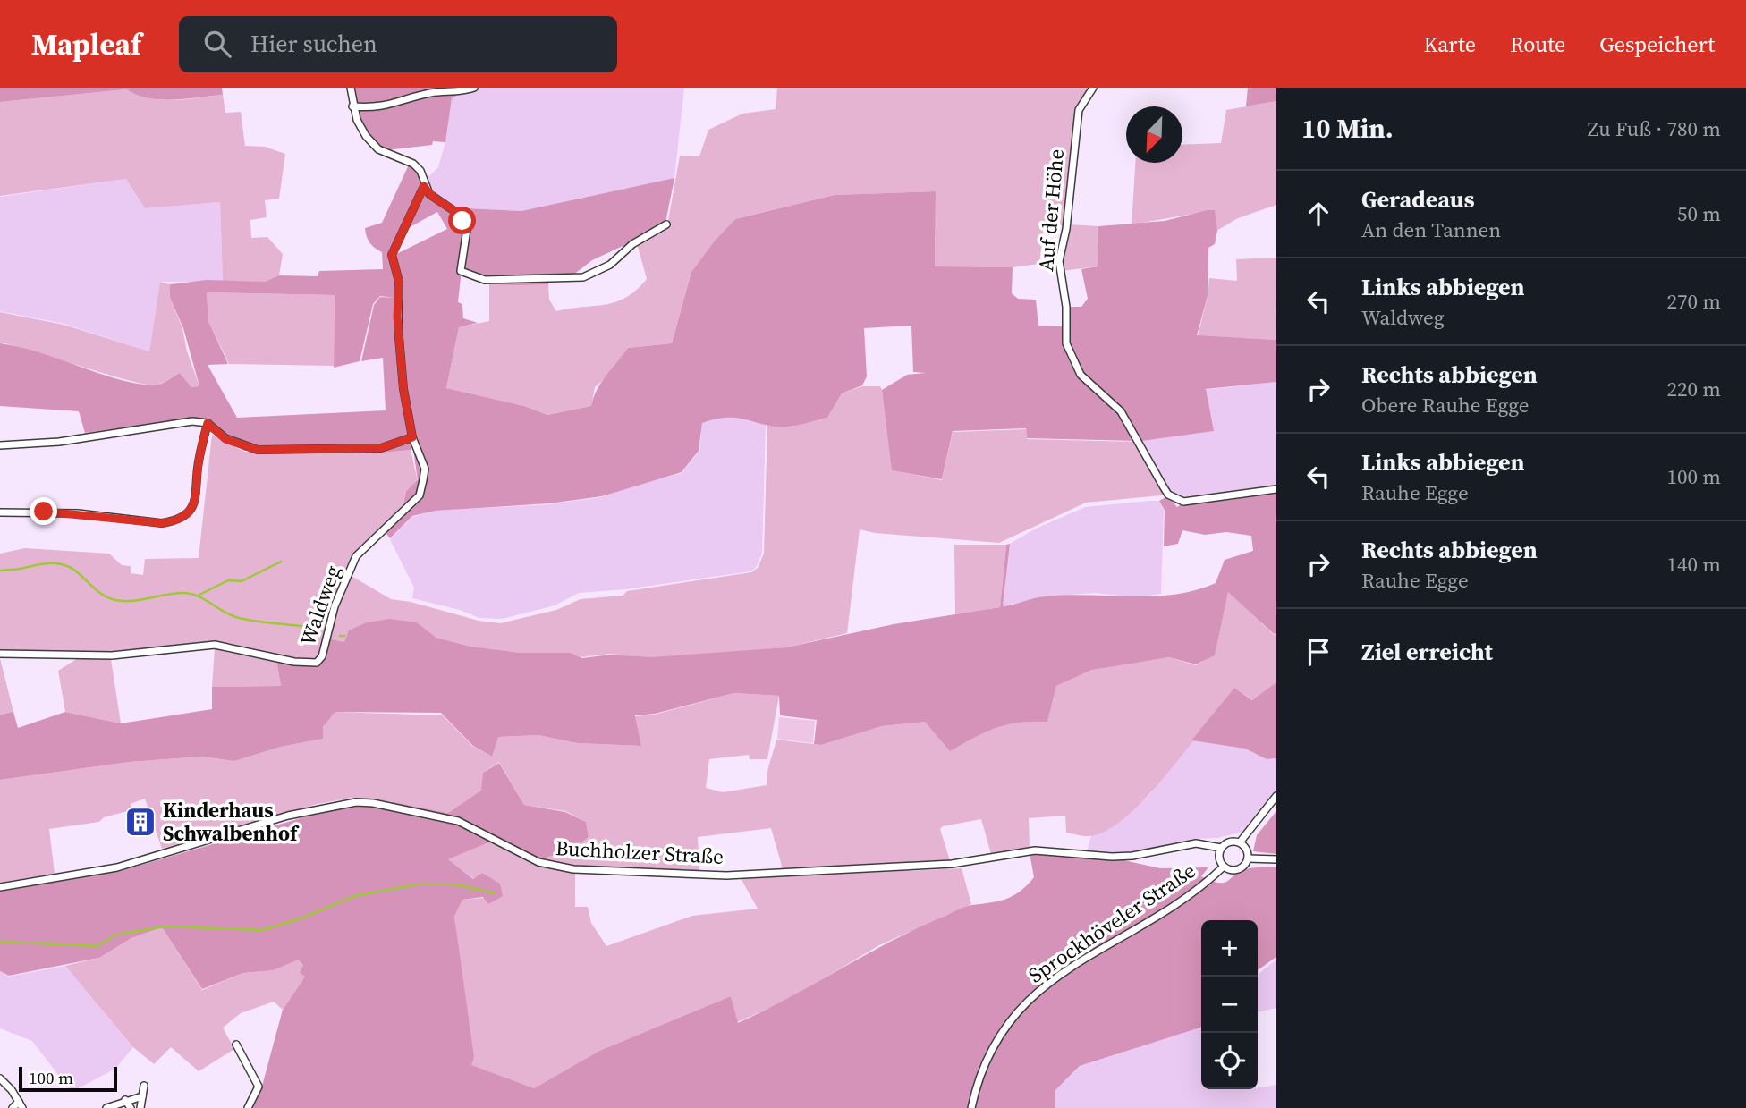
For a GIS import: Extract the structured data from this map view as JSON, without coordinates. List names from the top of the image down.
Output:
{
  "streets": {
    "street": [
      "Auf der Höhe",
      "Waldweg",
      "Buchholzer Straße",
      "Sprockhöveler Straße"
    ]
  },
  "crossings": [
    ["Buchholzer Straße", "Sprockhöveler Straße"]
  ],
  "places": {
    "building": ["Kinderhaus Schwalbenhof"]
  },
  "scale_bar": "100 m",
  "north": "bottom left",
  "page": {
    "header": "Mapleaf",
    "search": "Hier suchen",
    "nav": ["Karte", "Route", "Gespeichert"],
    "heading": ["10 Min.", "Zu Fuß · 780 m"],
    "list": [
      ["Geradeaus", "An den Tannen", "50 m"],
      ["Links abbiegen", "Waldweg", "270 m"],
      ["Rechts abbiegen", "Obere Rauhe Egge", "220 m"],
      ["Links abbiegen", "Rauhe Egge", "100 m"],
      ["Rechts abbiegen", "Rauhe Egge", "140 m"],
      "Ziel erreicht"
    ],
    "map_buttons": ["+", "−"],
    "scale": "100 m"
  }
}
